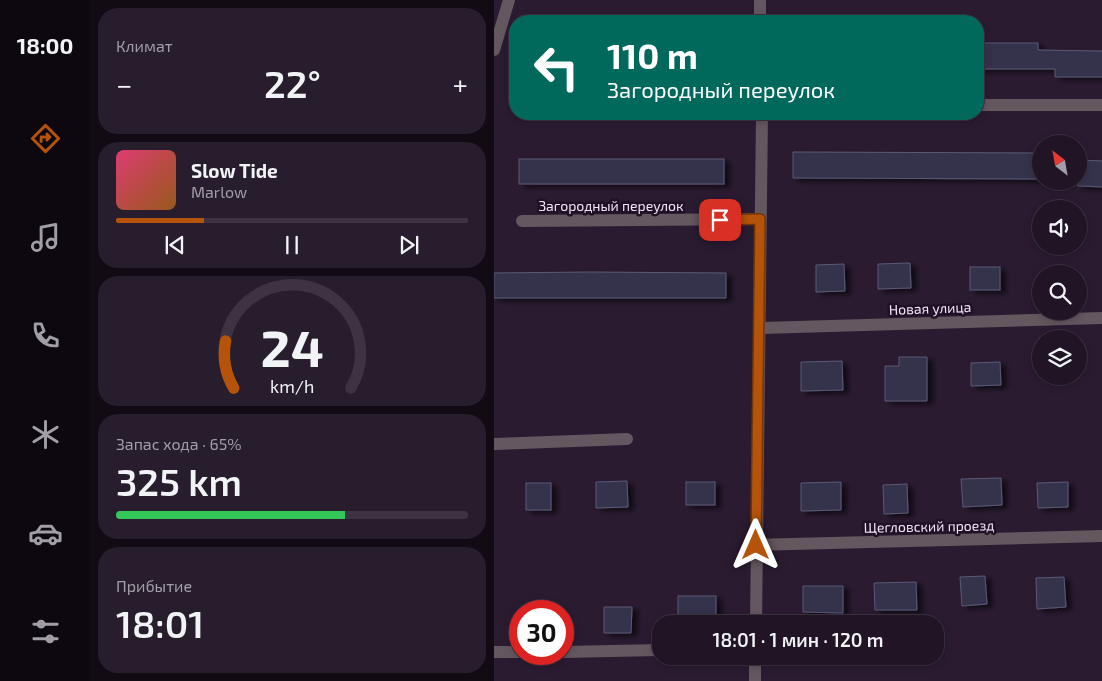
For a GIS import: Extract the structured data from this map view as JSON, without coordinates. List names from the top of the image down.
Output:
{
  "streets": {
    "street": ["Загородный переулок", "Новая улица", "Щегловский проезд"]
  },
  "north": "top left",
  "page": {
    "tabs": "18:00",
    "tile": [
      "Климат",
      ["Запас хода · 65%", "325 km"],
      ["Прибытие", "18:01"]
    ],
    "turn": ["110 m", "Загородный переулок"],
    "heat": ["−", "22°", "+"],
    "song": ["Slow Tide", "Marlow"],
    "limit": "30",
    "trip": "18:01 · 1 мин · 120 m",
    "gauge": ["24", "km/h"]
  }
}
